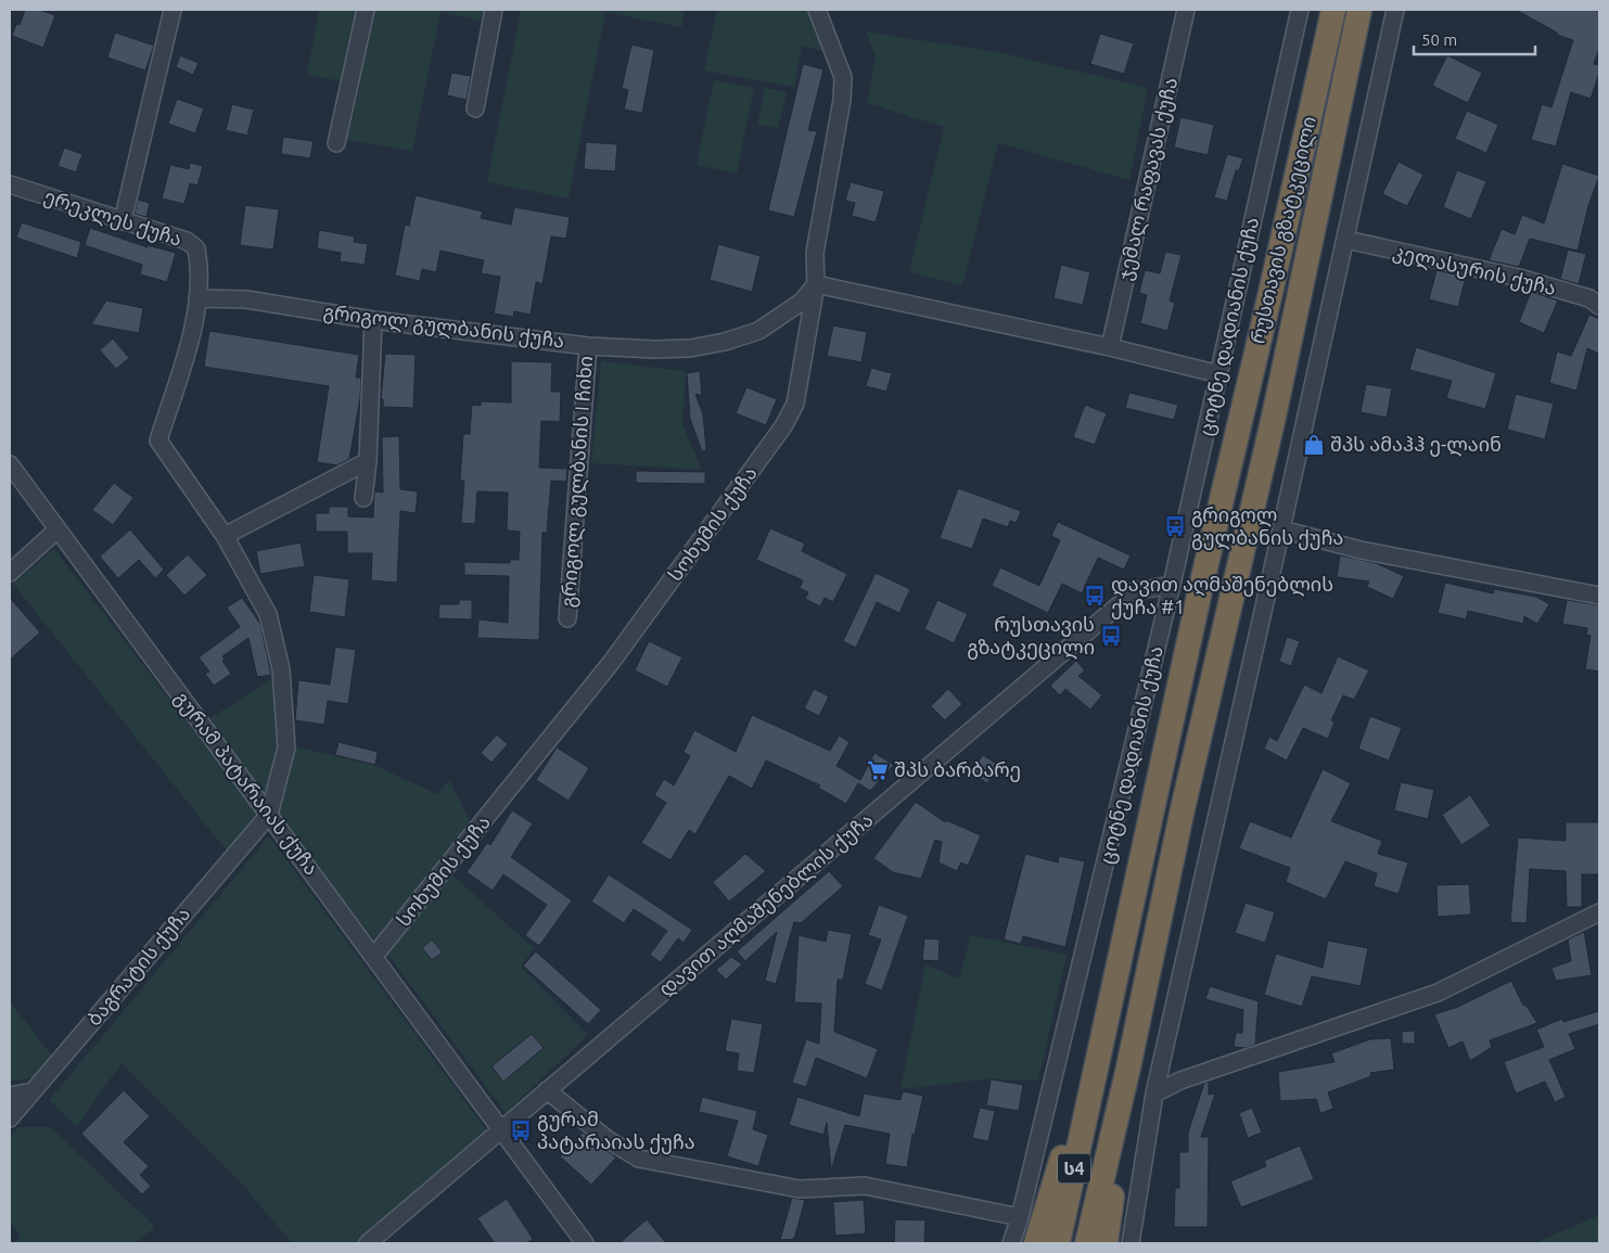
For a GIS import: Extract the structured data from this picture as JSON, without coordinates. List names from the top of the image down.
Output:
{
  "streets": {
    "highway": ["რუსთავის გზატკეცილი", "ს4"],
    "street": [
      "ჯემალ რაფავას ქუჩა",
      "ერეკლეს ქუჩა",
      "კელასურის ქუჩა",
      "გრიგოლ გულბანის ქუჩა",
      "ცოტნე დადიანის ქუჩა",
      "გრიგოლ გულბანის I ჩიხი",
      "სოხუმის ქუჩა",
      "გურამ პატარაიას ქუჩა",
      "დავით აღმაშენებლის ქუჩა",
      "ბაგრატის ქუჩა"
    ]
  },
  "crossings": [
    ["ერეკლეს ქუჩა", "გრიგოლ გულბანის ქუჩა"],
    ["გრიგოლ გულბანის ქუჩა", "გრიგოლ გულბანის I ჩიხი"],
    ["გრიგოლ გულბანის ქუჩა", "სოხუმის ქუჩა"],
    ["ცოტნე დადიანის ქუჩა", "დავით აღმაშენებლის ქუჩა"],
    ["სოხუმის ქუჩა", "გურამ პატარაიას ქუჩა"],
    ["გურამ პატარაიას ქუჩა", "დავით აღმაშენებლის ქუჩა"],
    ["გურამ პატარაიას ქუჩა", "ბაგრატის ქუჩა"]
  ],
  "places": {
    "shop": ["შპს ამაჰჰ ე-ლაინ"],
    "bus stop": [
      "გრიგოლ გულბანის ქუჩა",
      "დავით აღმაშენებლის ქუჩა #1",
      "რუსთავის გზატკეცილი",
      "გურამ პატარაიას ქუჩა"
    ],
    "supermarket": ["შპს ბარბარე"]
  },
  "scale_bar": "50 m"
}
